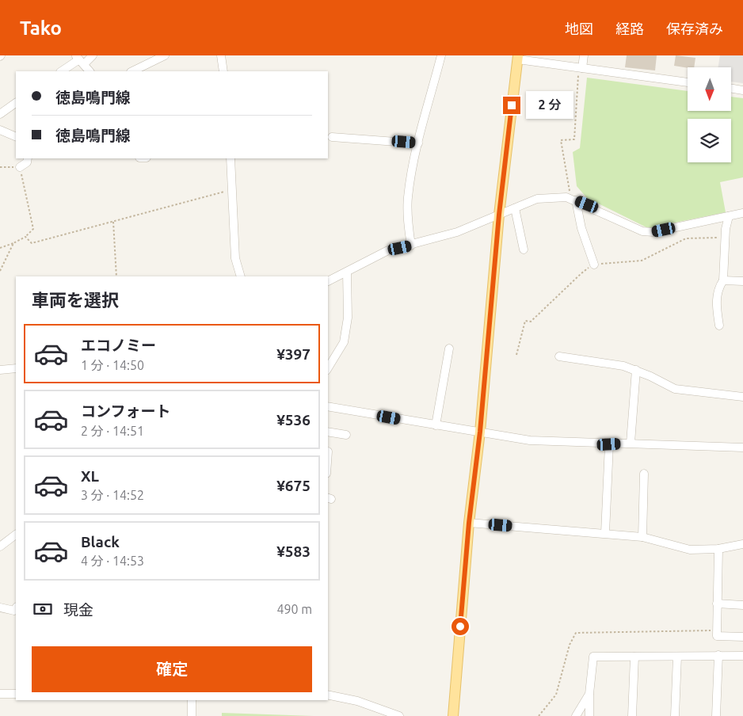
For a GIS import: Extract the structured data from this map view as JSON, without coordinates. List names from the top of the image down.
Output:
{
  "north": "bottom",
  "page": {
    "header": "Tako",
    "nav": ["地図", "経路", "保存済み"],
    "banner": ["徳島鳴門線", "徳島鳴門線"],
    "bubble": "2 分",
    "heading": "車両を選択",
    "list": [
      {
        "name": "エコノミー",
        "note": "1 分 · 14:50",
        "value": "¥397"
      },
      {
        "name": "コンフォート",
        "note": "2 分 · 14:51",
        "value": "¥536"
      },
      {
        "name": "XL",
        "note": "3 分 · 14:52",
        "value": "¥675"
      },
      {
        "name": "Black",
        "note": "4 分 · 14:53",
        "value": "¥583"
      }
    ],
    "pay": ["現金", "490 m"],
    "buttons": "確定"
  }
}
